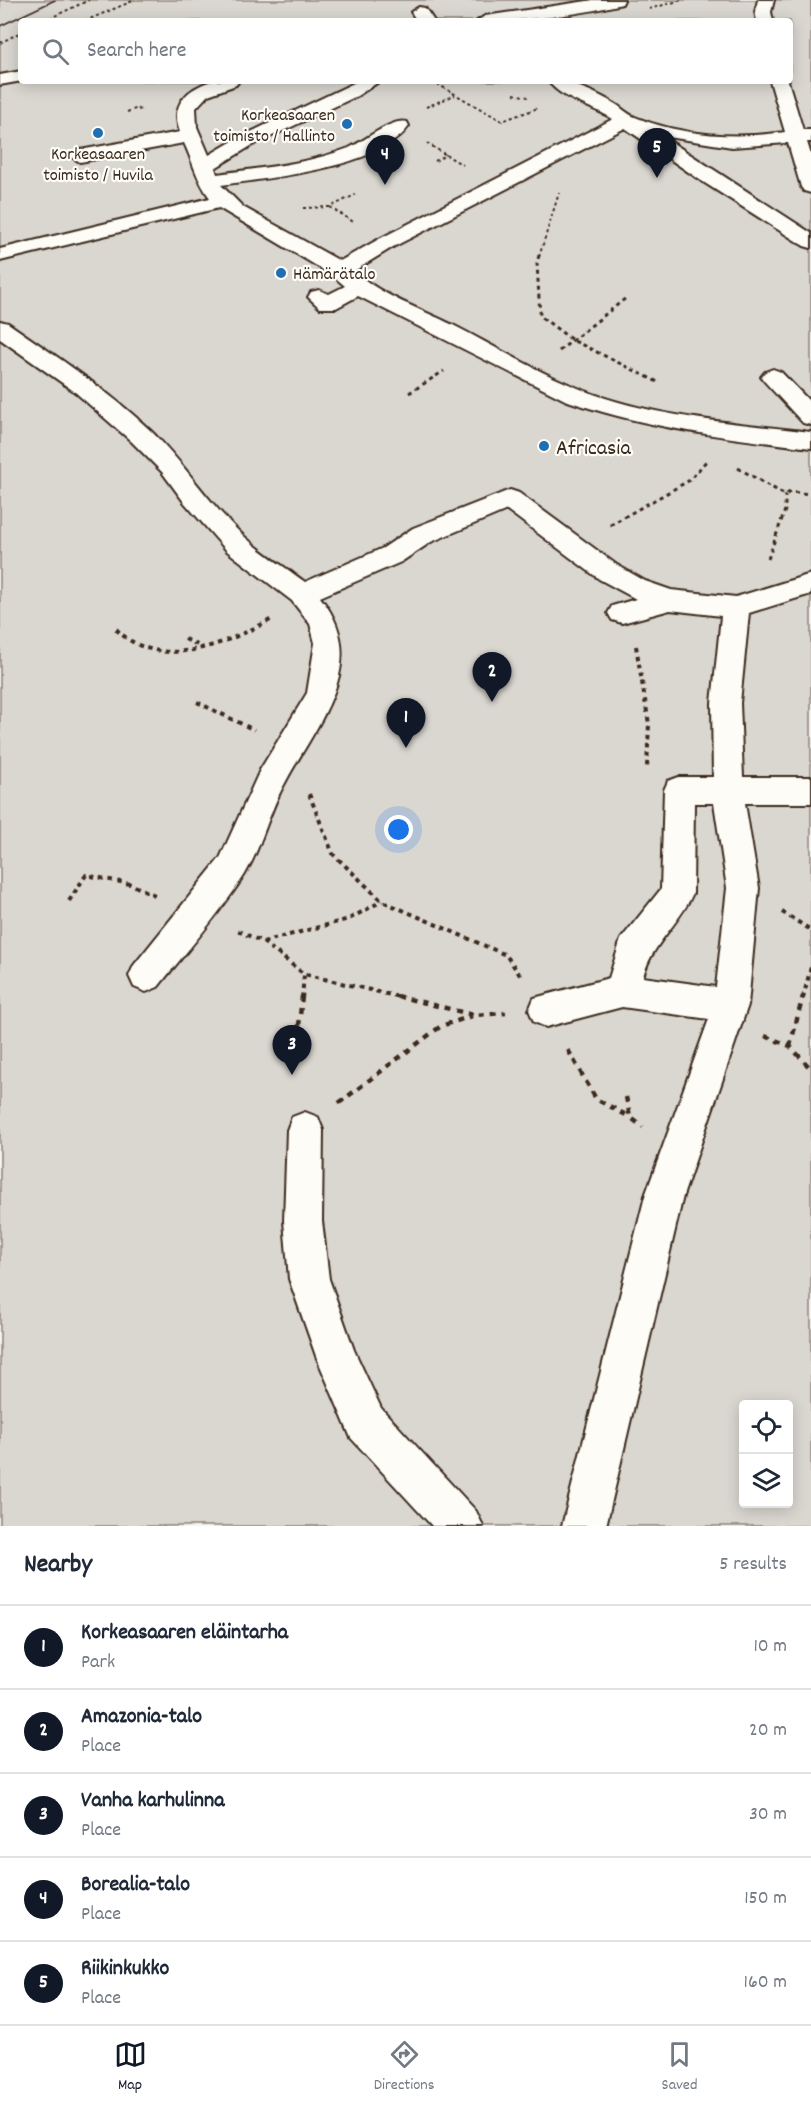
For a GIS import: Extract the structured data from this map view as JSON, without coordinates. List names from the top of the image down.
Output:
{
  "places": [
    "Korkeasaaren toimisto / Hallinto",
    "Korkeasaaren toimisto / Huvila",
    "Hämärätalo",
    "Africasia"
  ],
  "page": {
    "search": "Search here",
    "pins": [
      "5",
      "4",
      "2",
      "1",
      "3"
    ],
    "heading": ["Nearby", "5 results"],
    "list": [
      {
        "mark": "1",
        "name": "Korkeasaaren eläintarha",
        "note": "Park",
        "value": "10 m"
      },
      {
        "mark": "2",
        "name": "Amazonia-talo",
        "note": "Place",
        "value": "20 m"
      },
      {
        "mark": "3",
        "name": "Vanha karhulinna",
        "note": "Place",
        "value": "30 m"
      },
      {
        "mark": "4",
        "name": "Borealia-talo",
        "note": "Place",
        "value": "150 m"
      },
      {
        "mark": "5",
        "name": "Riikinkukko",
        "note": "Place",
        "value": "160 m"
      }
    ],
    "nav": ["Map", "Directions", "Saved"]
  }
}
